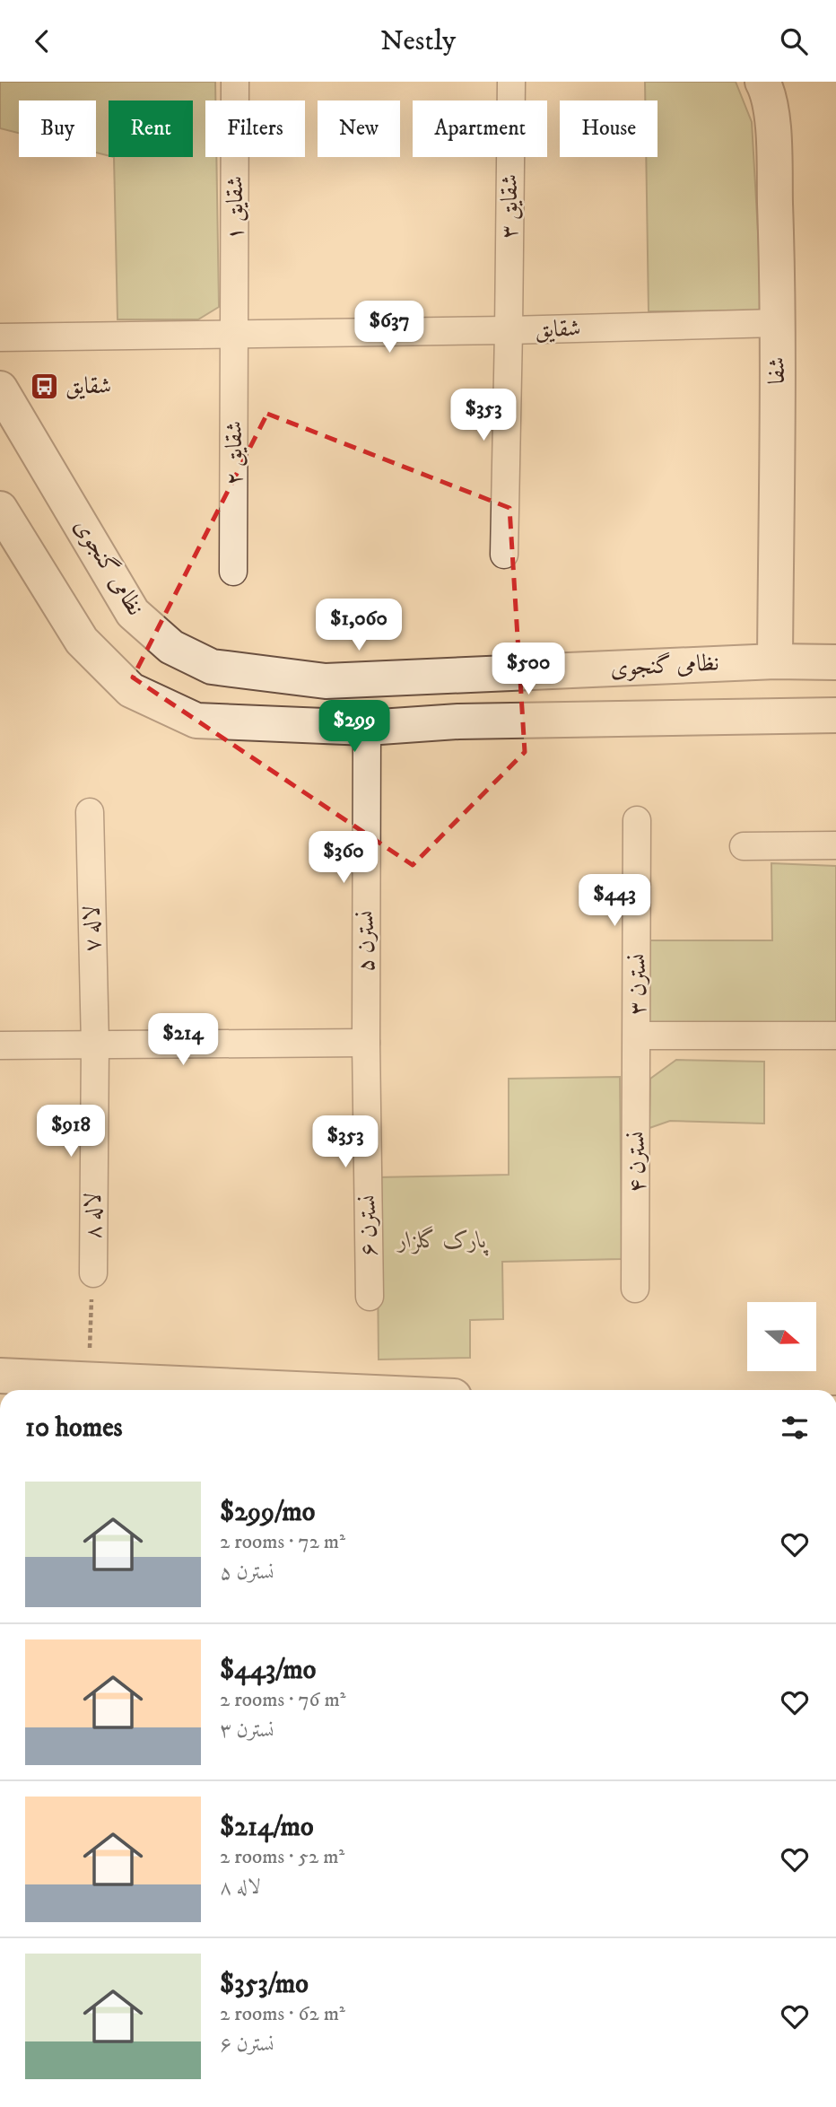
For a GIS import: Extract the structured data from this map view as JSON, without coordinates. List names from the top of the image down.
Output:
{
  "streets": {
    "street": [
      "شقایق ۳",
      "شقایق ۱",
      "شقایق",
      "شفا",
      "شقایق ۲",
      "نظامی گنجوی",
      "لاله ۷",
      "نسترن ۵",
      "نسترن ۳",
      "نسترن ۴",
      "لاله ۸",
      "نسترن ۶"
    ]
  },
  "crossings": [
    ["شقایق ۳", "شقایق"],
    ["شقایق ۱", "شقایق"],
    ["شقایق ۱", "شقایق ۲"],
    ["شقایق", "شفا"],
    ["شقایق", "شقایق ۲"],
    ["شفا", "نظامی گنجوی"],
    ["لاله ۷", "لاله ۸"],
    ["نسترن ۵", "نسترن ۶"],
    ["نسترن ۳", "نسترن ۴"]
  ],
  "parks": ["پارک گلزار"],
  "places": {
    "bus stop": ["شقایق"]
  },
  "north": "right",
  "page": {
    "header": "Nestly",
    "chip": [
      "Buy",
      "Rent",
      "Filters",
      "New",
      "Apartment",
      "House"
    ],
    "price": [
      "$637",
      "$353",
      "$1,060",
      "$500",
      "$299",
      "$360",
      "$443",
      "$214",
      "$918",
      "$353"
    ],
    "heading": "10 homes",
    "list": [
      {
        "name": "$299/mo",
        "note": "2 rooms · 72 m² · نسترن ۵"
      },
      {
        "name": "$443/mo",
        "note": "2 rooms · 76 m² · نسترن ۳"
      },
      {
        "name": "$214/mo",
        "note": "2 rooms · 52 m² · لاله ۸"
      },
      {
        "name": "$353/mo",
        "note": "2 rooms · 62 m² · نسترن ۶"
      }
    ]
  }
}
